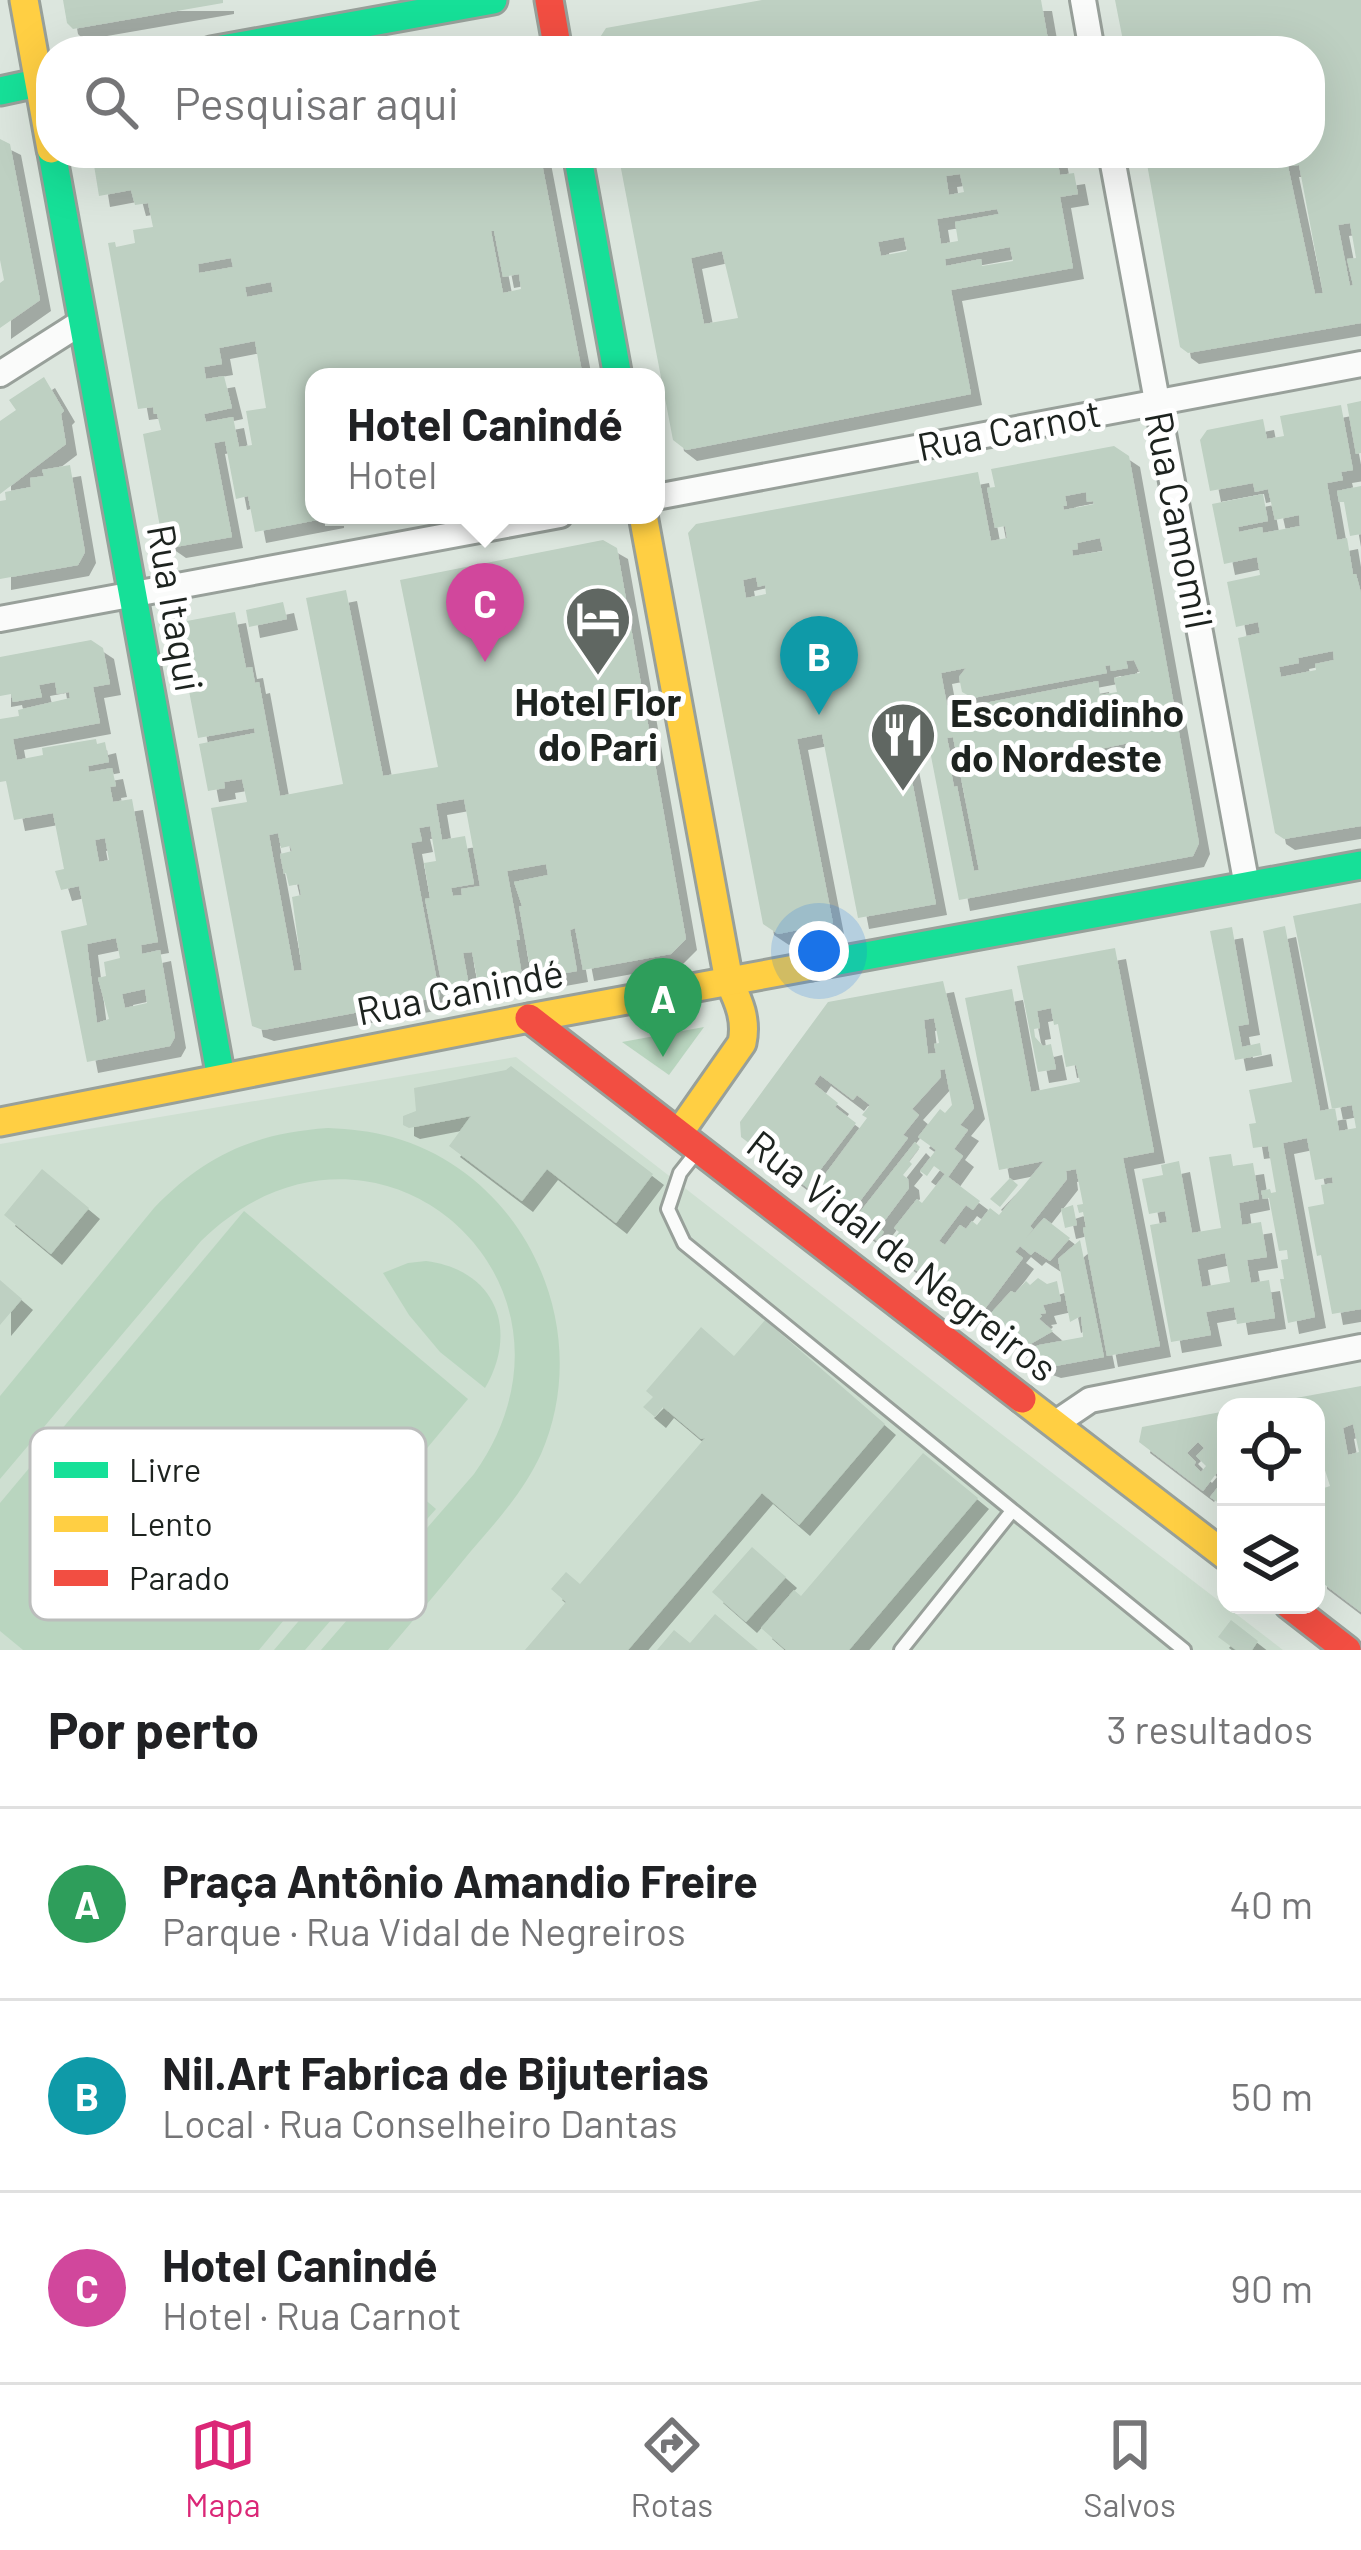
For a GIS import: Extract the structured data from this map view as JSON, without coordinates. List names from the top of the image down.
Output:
{
  "streets": {
    "street": [
      "Rua Carnot",
      "Rua Camomil",
      "Rua Itaqui",
      "Rua Canindé",
      "Rua Vidal de Negreiros"
    ]
  },
  "crossings": [
    ["Rua Carnot", "Rua Camomil"],
    ["Rua Camomil", "Rua Canindé"],
    ["Rua Itaqui", "Rua Canindé"],
    ["Rua Canindé", "Rua Vidal de Negreiros"]
  ],
  "places": {
    "hotel": ["Hotel Flor do Pari"],
    "restaurant": ["Escondidinho do Nordeste"]
  },
  "legend": ["Livre", "Lento", "Parado"],
  "page": {
    "search": "Pesquisar aqui",
    "popup": ["Hotel Canindé", "Hotel"],
    "pins": ["C", "B", "A"],
    "heading": ["Por perto", "3 resultados"],
    "list": [
      {
        "mark": "A",
        "name": "Praça Antônio Amandio Freire",
        "note": "Parque · Rua Vidal de Negreiros",
        "value": "40 m"
      },
      {
        "mark": "B",
        "name": "Nil.Art Fabrica de Bijuterias",
        "note": "Local · Rua Conselheiro Dantas",
        "value": "50 m"
      },
      {
        "mark": "C",
        "name": "Hotel Canindé",
        "note": "Hotel · Rua Carnot",
        "value": "90 m"
      }
    ],
    "nav": ["Mapa", "Rotas", "Salvos"]
  }
}
